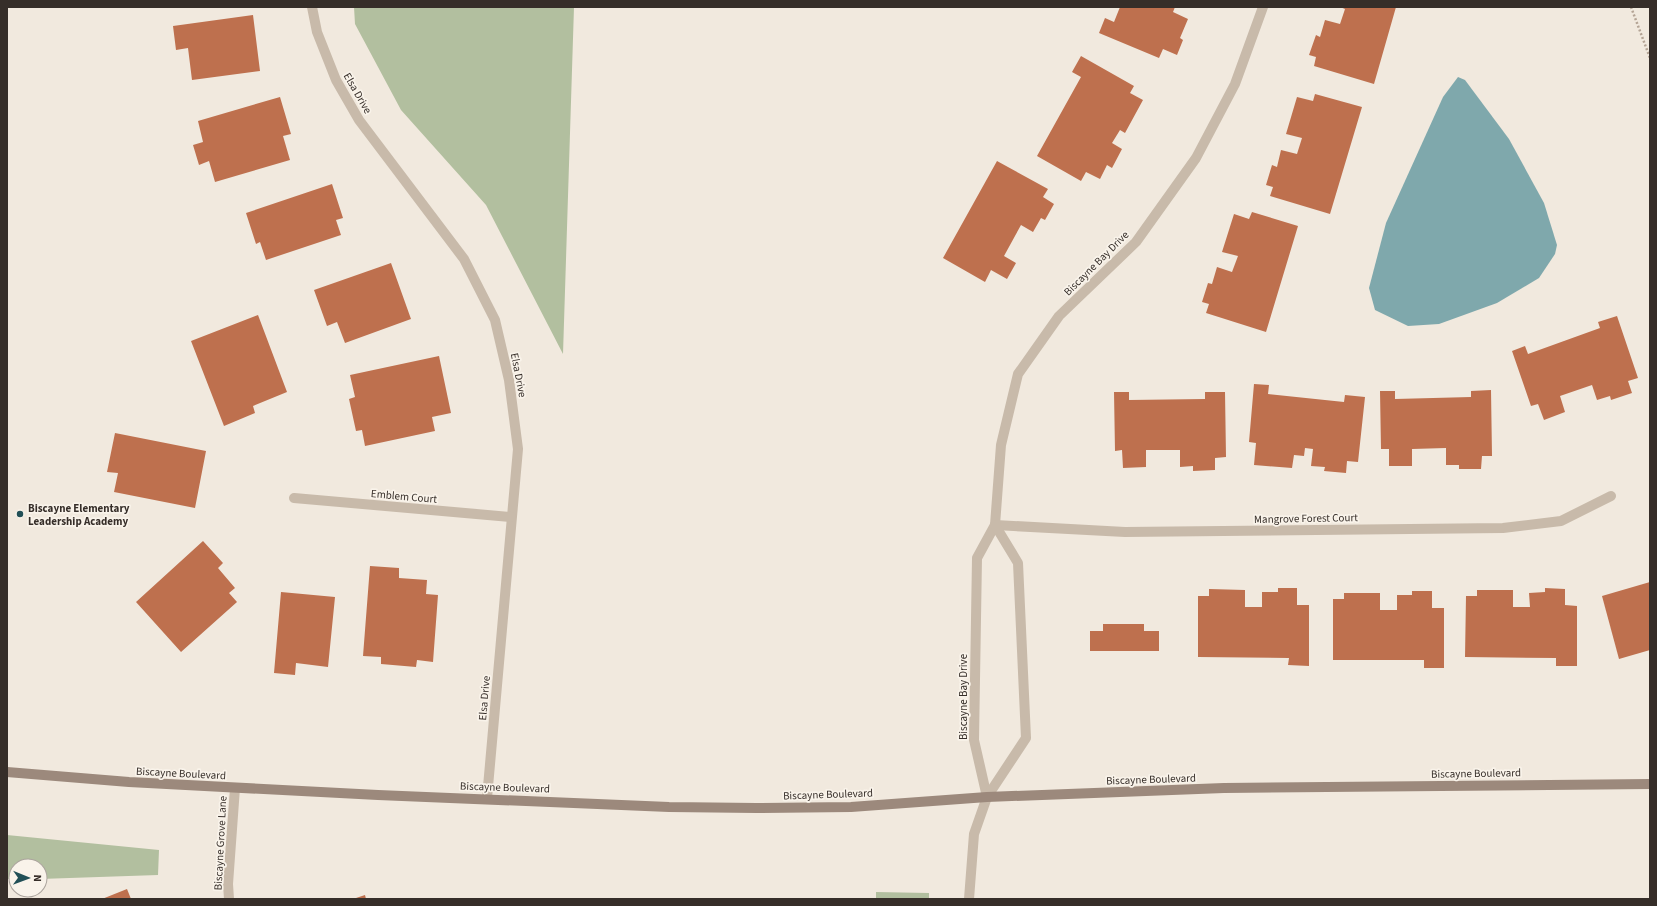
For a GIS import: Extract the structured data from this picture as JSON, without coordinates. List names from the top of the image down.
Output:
{
  "streets": {
    "street": [
      "Elsa Drive",
      "Biscayne Bay Drive",
      "Emblem Court",
      "Mangrove Forest Court",
      "Biscayne Boulevard",
      "Biscayne Grove Lane"
    ]
  },
  "crossings": [
    ["Elsa Drive", "Emblem Court"],
    ["Elsa Drive", "Biscayne Boulevard"],
    ["Biscayne Bay Drive", "Mangrove Forest Court"],
    ["Biscayne Bay Drive", "Biscayne Boulevard"],
    ["Biscayne Boulevard", "Biscayne Grove Lane"]
  ],
  "places": ["Biscayne Elementary Leadership Academy"],
  "north": "right"
}
